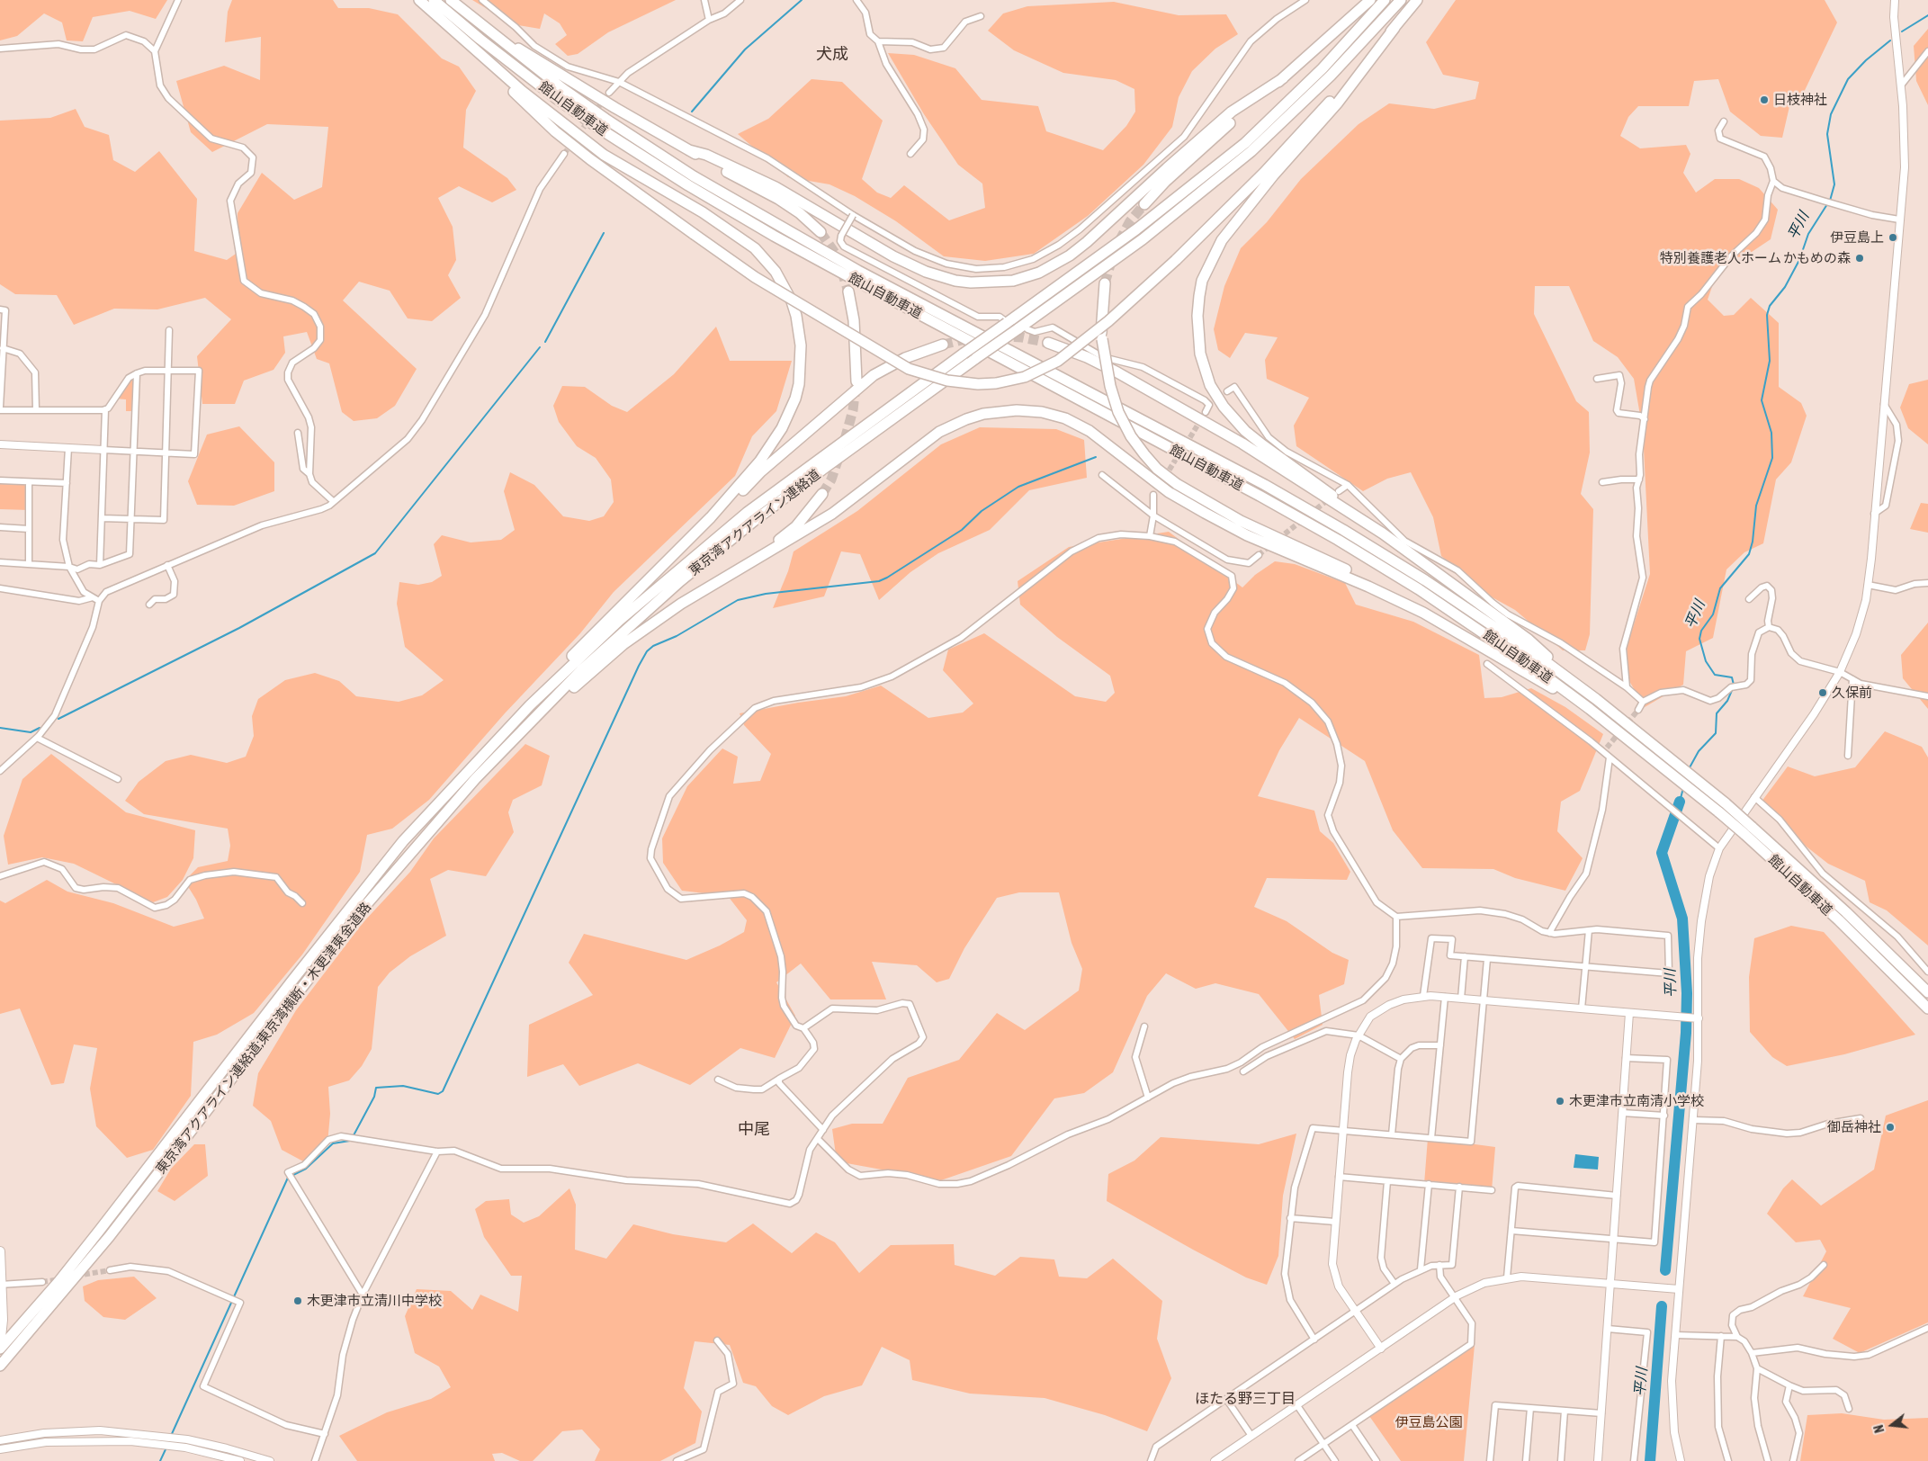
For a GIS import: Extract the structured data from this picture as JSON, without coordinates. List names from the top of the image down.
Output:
{
  "streets": {
    "highway": ["館山自動車道", "東京湾アクアライン連絡道", "東京湾アクアライン連絡道;東京湾横断・木更津東金道路"]
  },
  "crossings": [
    ["東京湾アクアライン連絡道", "東京湾アクアライン連絡道;東京湾横断・木更津東金道路"]
  ],
  "districts": ["犬成", "中尾", "ほたる野三丁目"],
  "water": ["平川"],
  "parks": ["伊豆島公園"],
  "places": [
    "日枝神社",
    "伊豆島上",
    "特別養護老人ホーム かもめの森",
    "久保前",
    "木更津市立南清小学校",
    "御岳神社",
    "木更津市立清川中学校"
  ],
  "north": "left"
}
